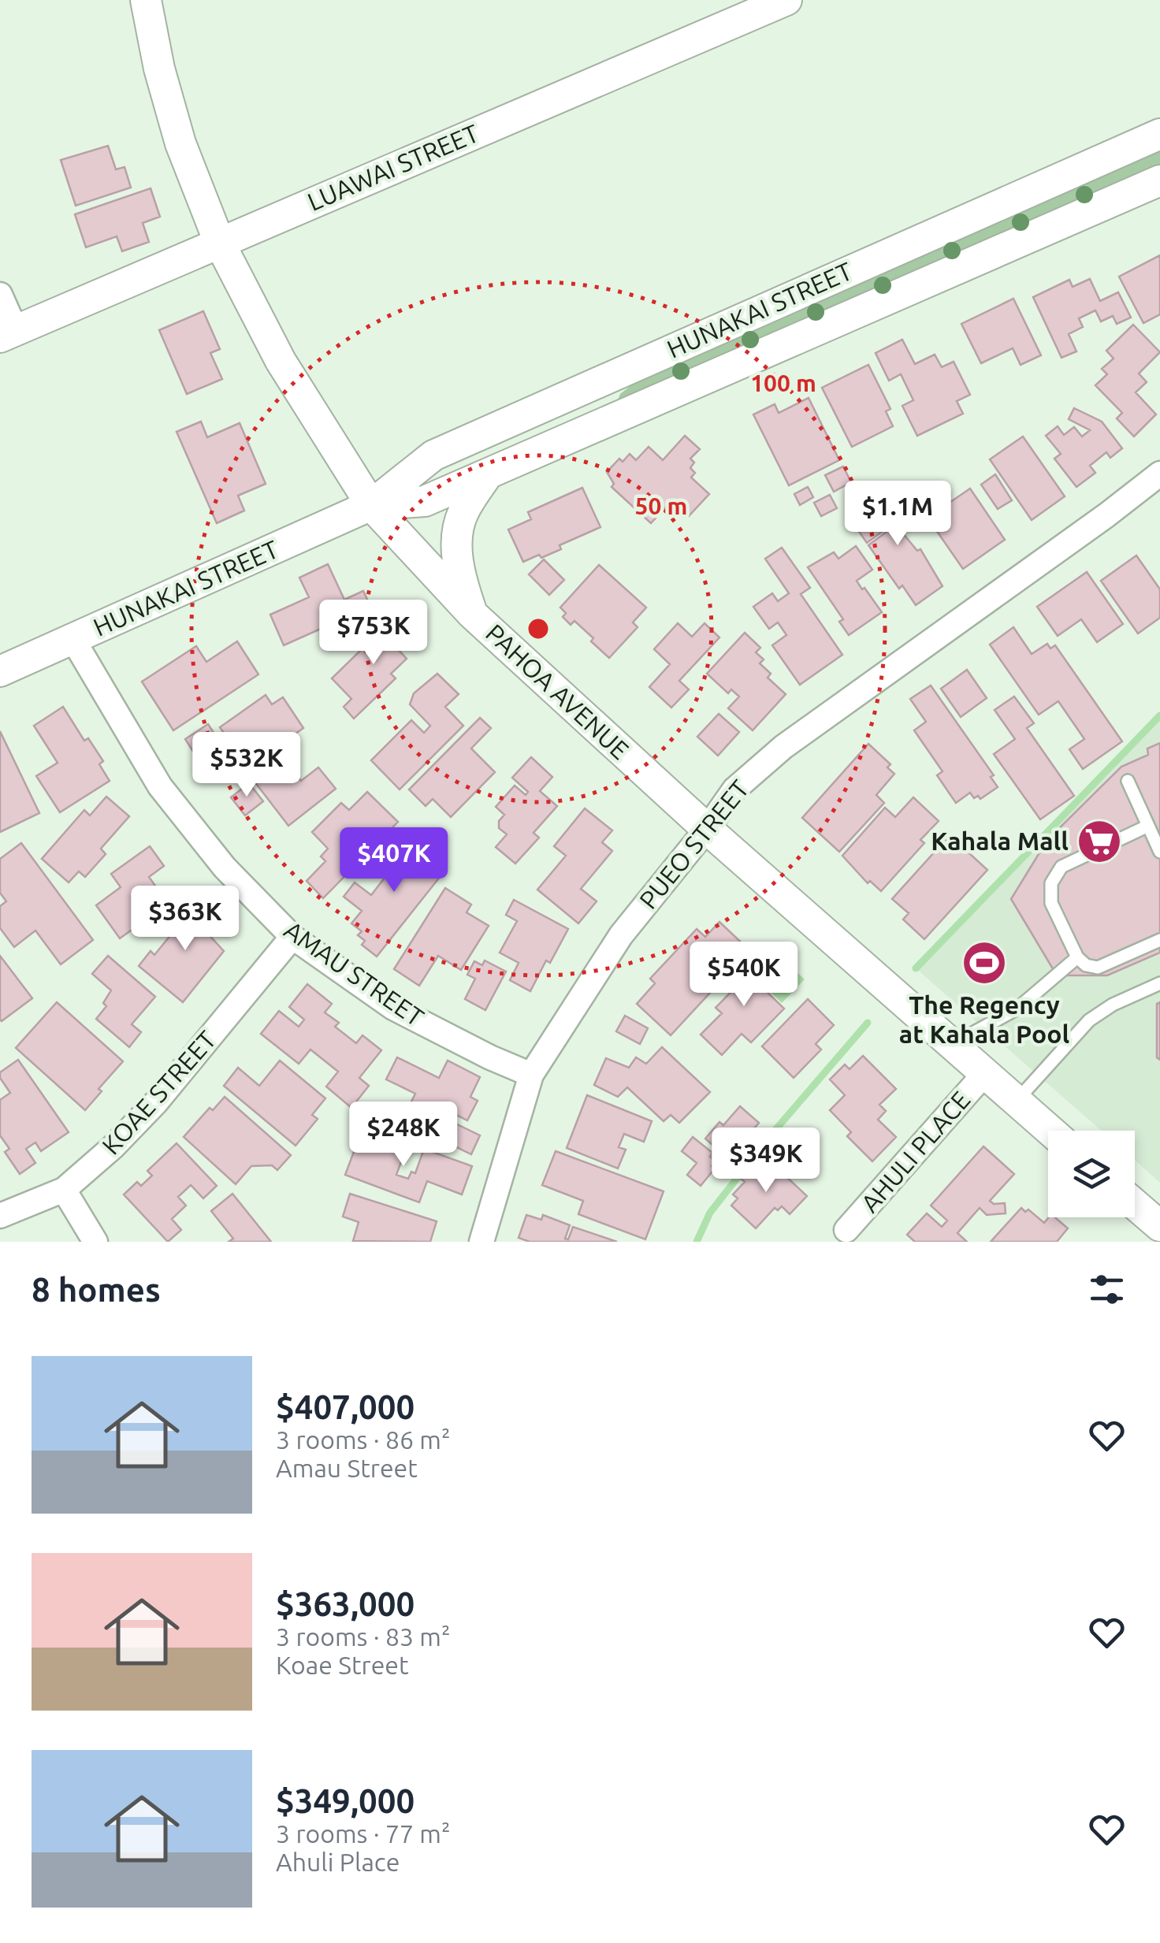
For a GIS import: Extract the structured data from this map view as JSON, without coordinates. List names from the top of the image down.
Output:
{
  "streets": {
    "street": [
      "LUAWAI STREET",
      "HUNAKAI STREET",
      "PAHOA AVENUE",
      "PUEO STREET",
      "AMAU STREET",
      "KOAE STREET",
      "AHULI PLACE"
    ]
  },
  "crossings": [
    ["LUAWAI STREET", "PAHOA AVENUE"],
    ["HUNAKAI STREET", "PAHOA AVENUE"],
    ["HUNAKAI STREET", "AMAU STREET"],
    ["PAHOA AVENUE", "PUEO STREET"],
    ["PAHOA AVENUE", "AHULI PLACE"],
    ["PUEO STREET", "AMAU STREET"],
    ["AMAU STREET", "KOAE STREET"]
  ],
  "places": {
    "supermarket": ["Kahala Mall"],
    "sports": ["The Regency at Kahala Pool"]
  },
  "page": {
    "price": [
      "$1.1M",
      "$753K",
      "$532K",
      "$407K",
      "$363K",
      "$540K",
      "$248K",
      "$349K"
    ],
    "heading": "8 homes",
    "list": [
      {
        "name": "$407,000",
        "note": "3 rooms · 86 m² · Amau Street"
      },
      {
        "name": "$363,000",
        "note": "3 rooms · 83 m² · Koae Street"
      },
      {
        "name": "$349,000",
        "note": "3 rooms · 77 m² · Ahuli Place"
      }
    ]
  },
  "rings": ["100 m", "50 m"]
}
